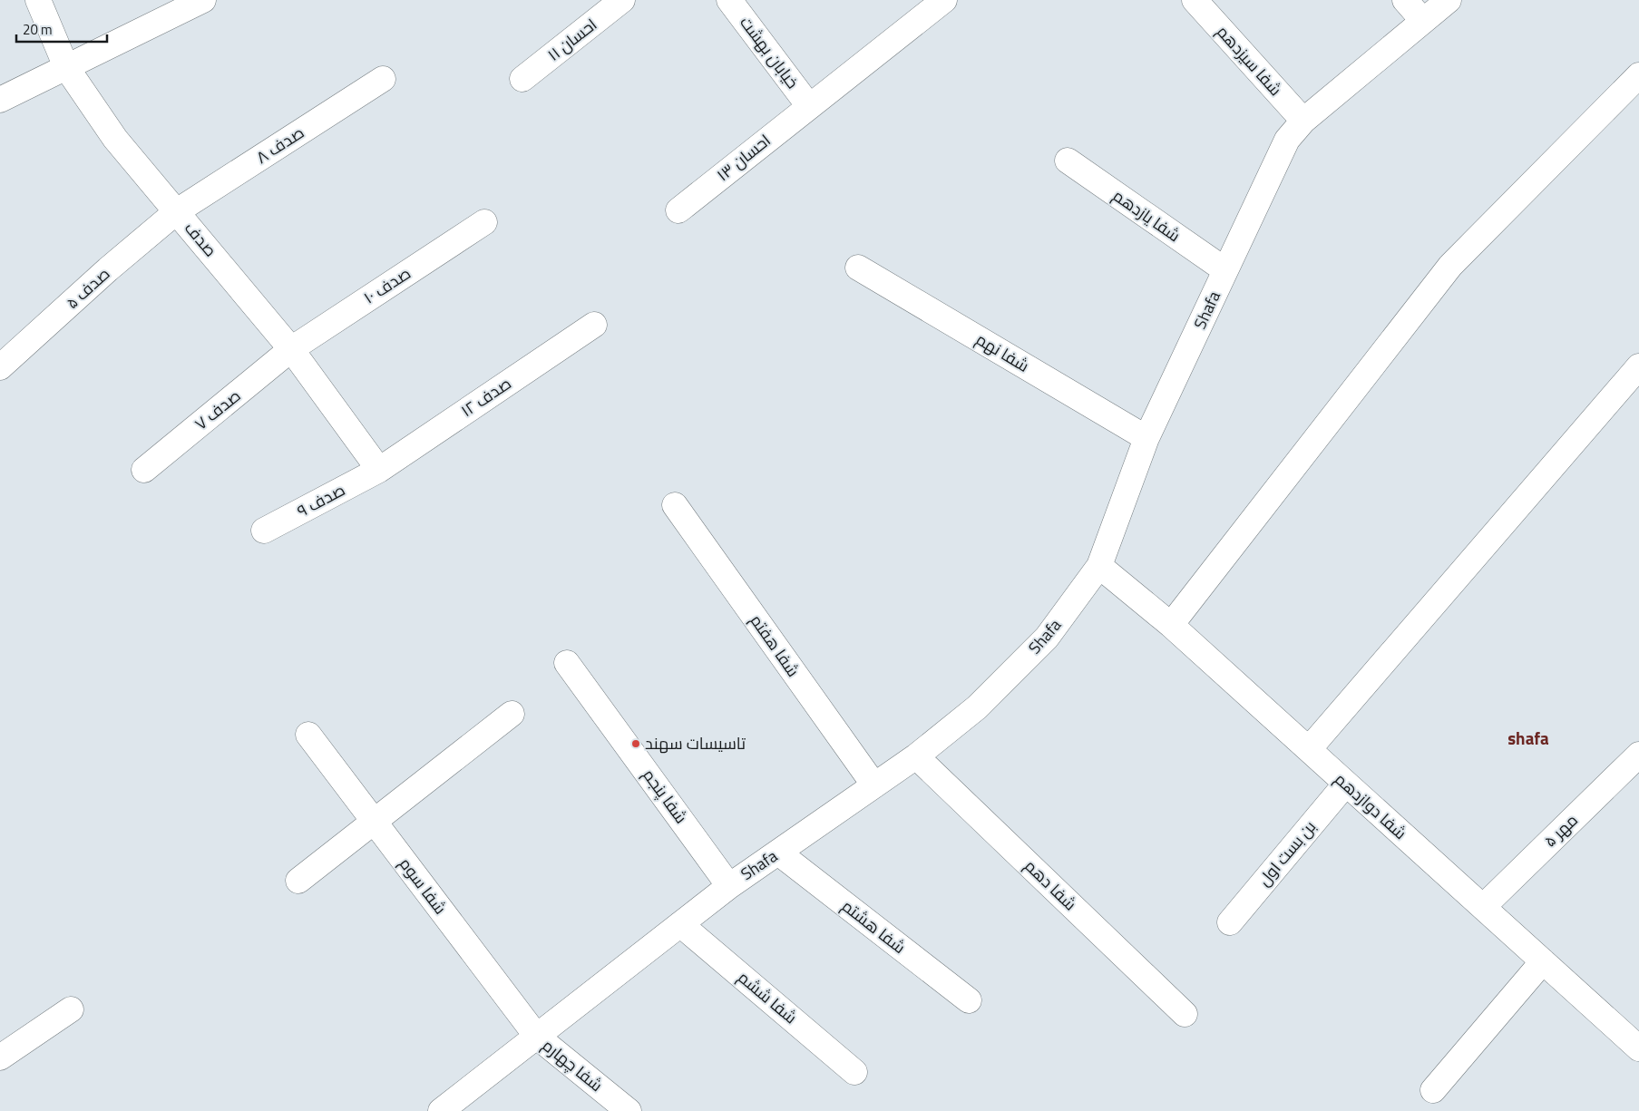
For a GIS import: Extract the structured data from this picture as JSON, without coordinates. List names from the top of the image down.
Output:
{
  "streets": {
    "street": [
      "احسان ۱۱",
      "خیابان بهشت",
      "شفا سیزدهم",
      "صدف ۸",
      "احسان ۱۳",
      "شفا یازدهم",
      "صدف",
      "صدف ۱۰",
      "صدف ۵",
      "Shafa",
      "شفا نهم",
      "صدف ۱۲",
      "صدف ۷",
      "صدف ۹",
      "شفا هفتم",
      "شفا پنجم",
      "شفا دوازدهم",
      "مهر ۵",
      "بن بست اول",
      "شفا دهم",
      "شفا سوم",
      "شفا هشتم",
      "شفا ششم",
      "شفا چهارم"
    ]
  },
  "crossings": [
    ["خیابان بهشت", "احسان ۱۳"],
    ["شفا سیزدهم", "Shafa"],
    ["صدف ۸", "صدف"],
    ["صدف ۸", "صدف ۵"],
    ["شفا یازدهم", "Shafa"],
    ["صدف", "صدف ۱۰"],
    ["صدف", "صدف ۵"],
    ["صدف", "صدف ۱۲"],
    ["صدف", "صدف ۷"],
    ["صدف", "صدف ۹"],
    ["صدف ۱۰", "صدف ۷"],
    ["Shafa", "شفا نهم"],
    ["Shafa", "شفا هفتم"],
    ["Shafa", "شفا پنجم"],
    ["Shafa", "شفا دوازدهم"],
    ["Shafa", "شفا دهم"],
    ["Shafa", "شفا سوم"],
    ["Shafa", "شفا هشتم"],
    ["Shafa", "شفا ششم"],
    ["Shafa", "شفا چهارم"],
    ["صدف ۱۲", "صدف ۹"],
    ["شفا دوازدهم", "مهر ۵"],
    ["شفا دوازدهم", "بن بست اول"],
    ["شفا سوم", "شفا چهارم"]
  ],
  "districts": ["shafa"],
  "places": ["تاسیسات سهند"],
  "scale_bar": "20 m"
}
